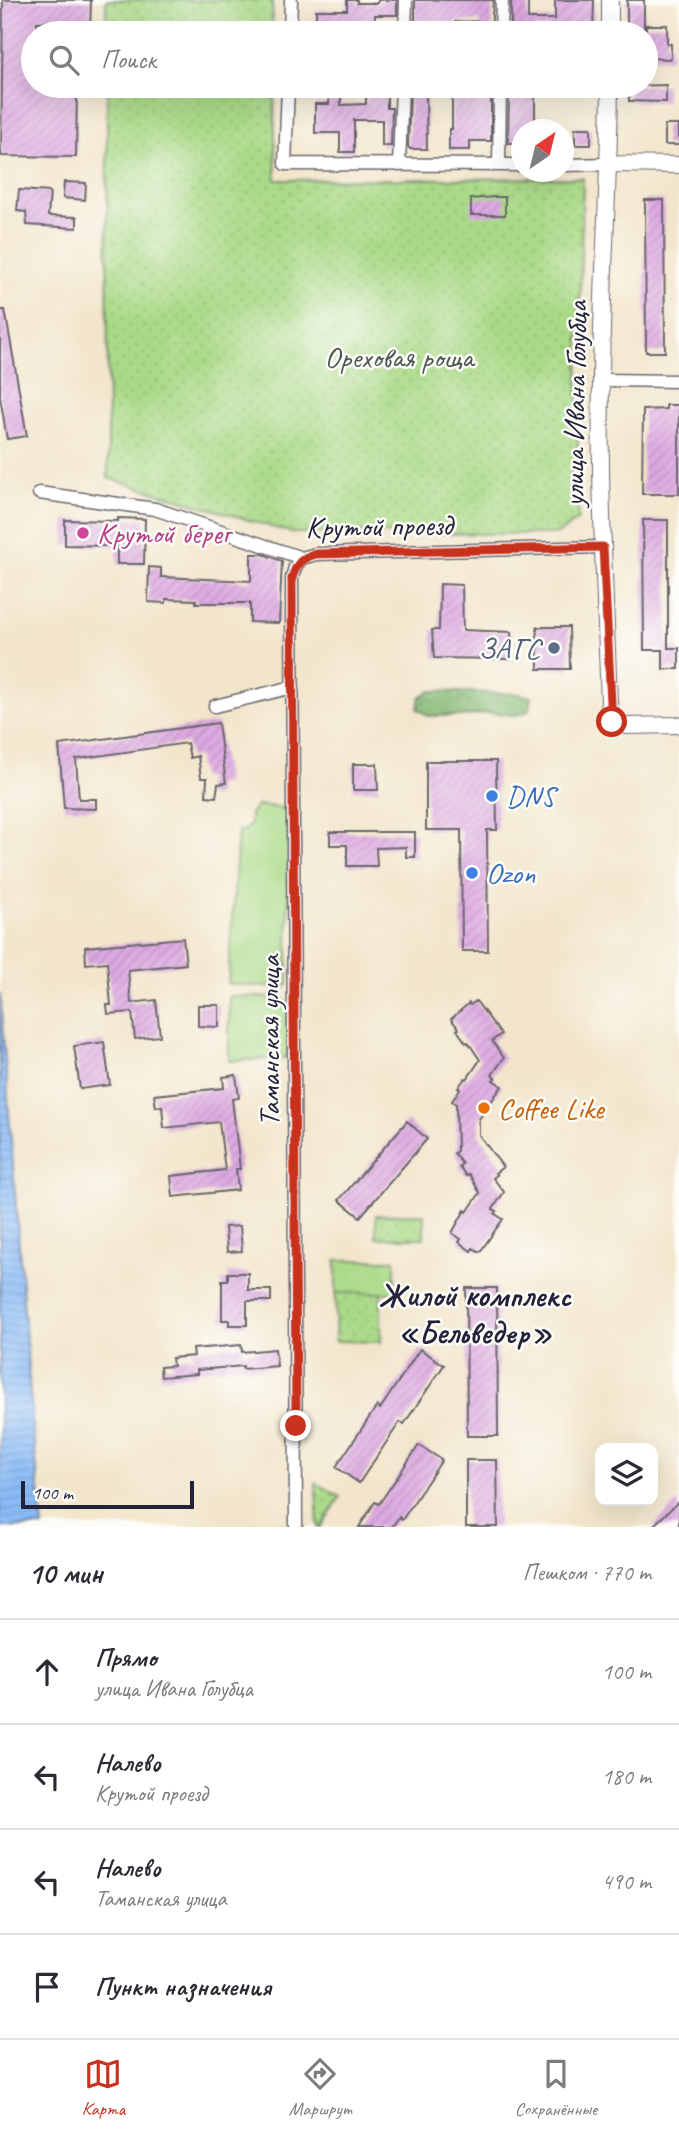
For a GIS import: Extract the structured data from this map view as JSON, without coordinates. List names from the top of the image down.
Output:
{
  "streets": {
    "street": ["улица Ивана Голубца", "Крутой проезд", "Таманская улица"]
  },
  "crossings": [
    ["улица Ивана Голубца", "Крутой проезд"],
    ["Крутой проезд", "Таманская улица"]
  ],
  "districts": ["Жилой комплекс «Бельведер»"],
  "parks": ["Ореховая роща"],
  "places": [
    "Крутой берег",
    "ЗАГС",
    "DNS",
    "Ozon",
    "Coffee Like"
  ],
  "scale_bar": "100 m",
  "north": "top right",
  "page": {
    "search": "Поиск",
    "scale": "100 m",
    "heading": ["10 мин", "Пешком · 770 m"],
    "list": [
      ["Прямо", "улица Ивана Голубца", "100 m"],
      ["Налево", "Крутой проезд", "180 m"],
      ["Налево", "Таманская улица", "490 m"],
      "Пункт назначения"
    ],
    "nav": ["Карта", "Маршрут", "Сохранённые"]
  }
}
